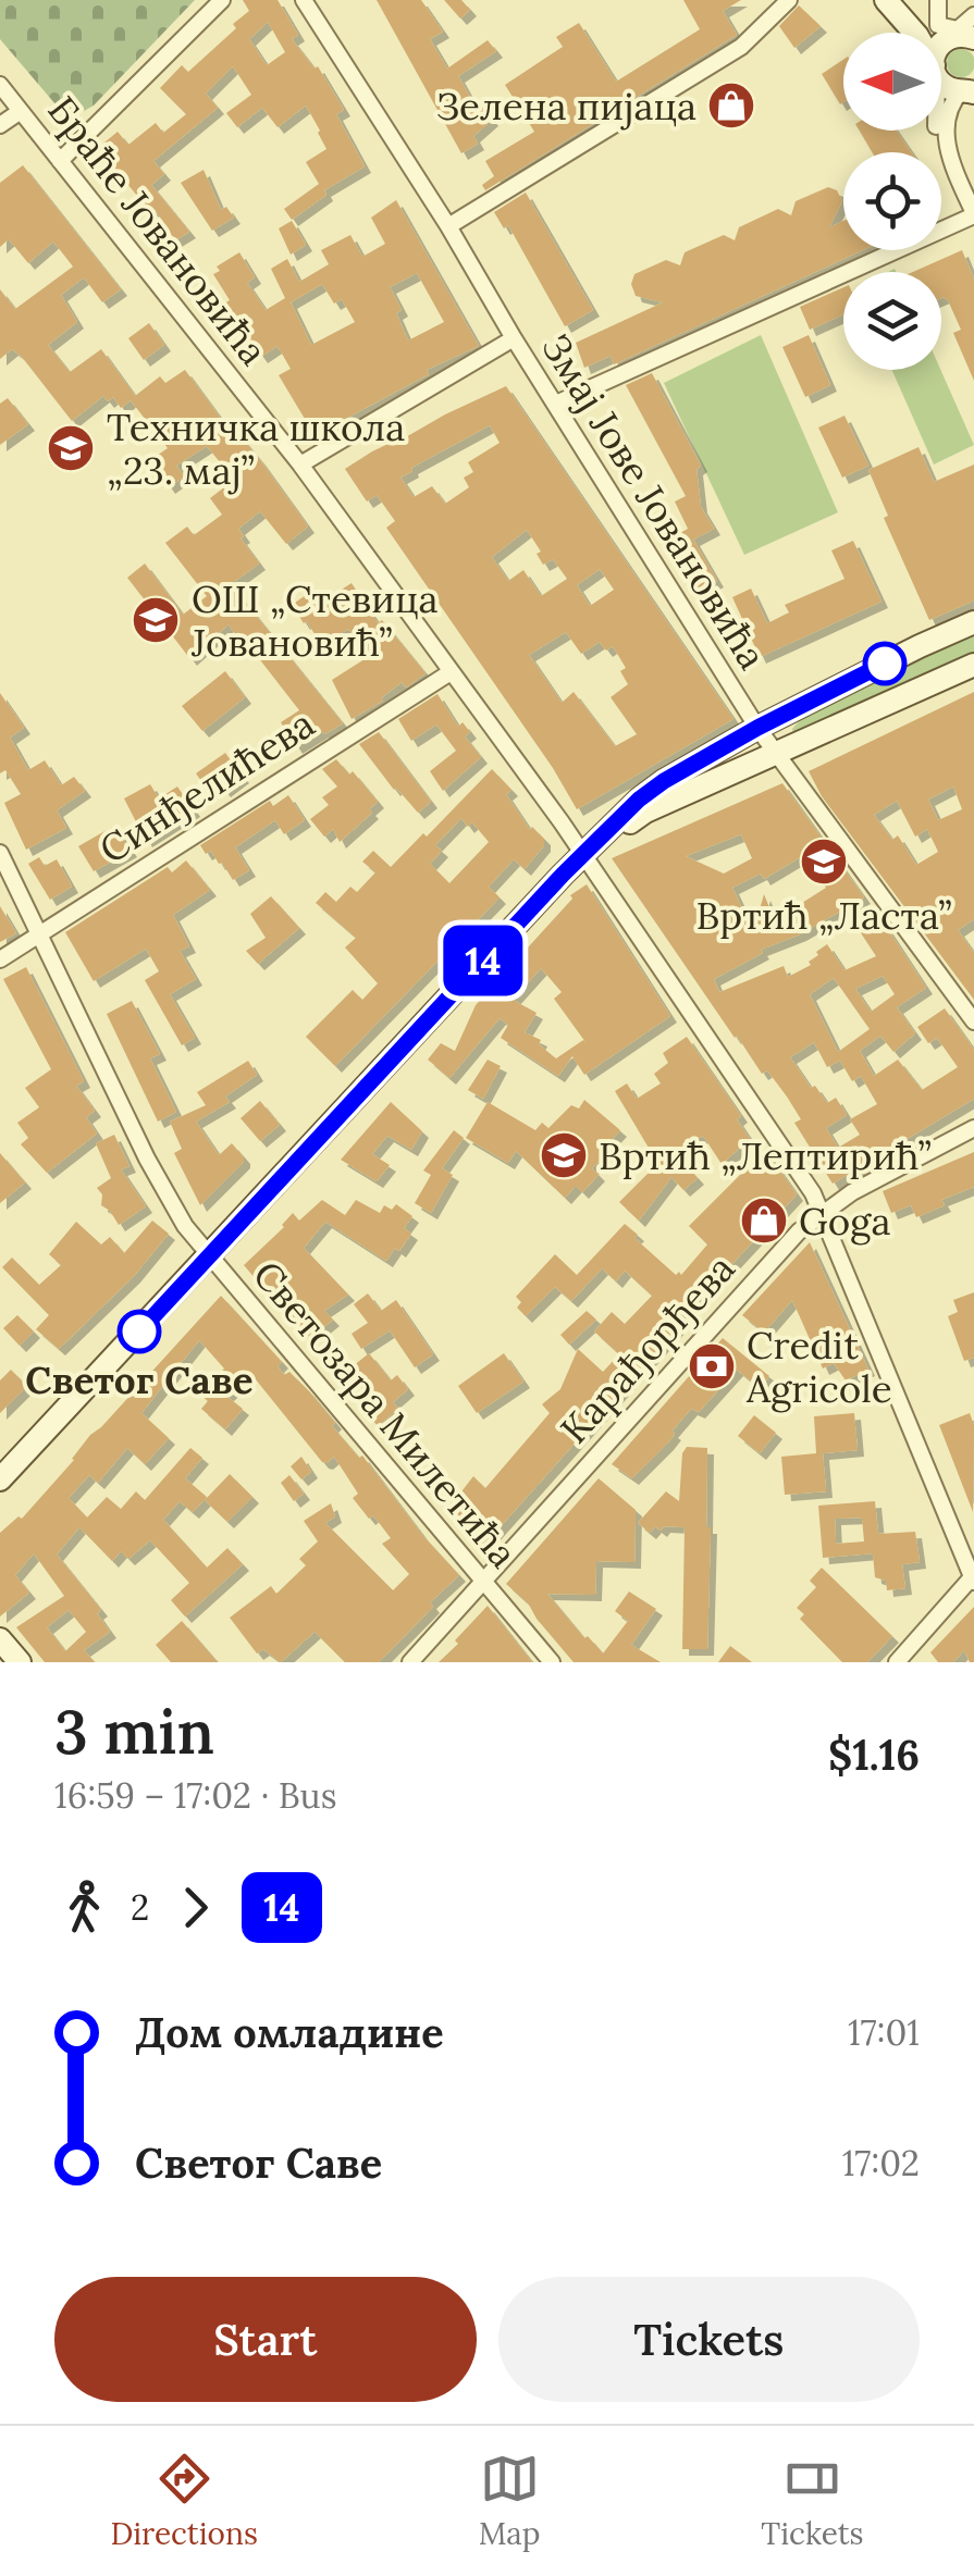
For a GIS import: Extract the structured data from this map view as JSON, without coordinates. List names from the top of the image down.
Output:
{
  "streets": {
    "street": [
      "Браће Јовановића",
      "Змај Јове Јовановића",
      "Синђелићева",
      "Карађорђева",
      "Светозара Милетића"
    ]
  },
  "crossings": [
    ["Браће Јовановића", "Синђелићева"],
    ["Браће Јовановића", "Карађорђева"],
    ["Синђелићева", "Светозара Милетића"],
    ["Карађорђева", "Светозара Милетића"]
  ],
  "places": {
    "shop": ["Зелена пијаца", "Goga"],
    "school or university": [
      "Техничка школа „23. мај”",
      "ОШ „Стевица Јовановић”",
      "Вртић „Ласта”",
      "Вртић „Лептирић”"
    ],
    "other": ["Светог Саве"],
    "bank": ["Credit Agricole"]
  },
  "lines": ["bus line 14"],
  "north": "left",
  "page": {
    "on_map": "14",
    "heading": ["3 min", "16:59 – 17:02 · Bus", "$1.16"],
    "legs": ["2", "14"],
    "list": [
      {
        "name": "Дом омладине",
        "value": "17:01"
      },
      {
        "name": "Светог Саве",
        "value": "17:02"
      }
    ],
    "buttons": ["Start", "Tickets"],
    "tabs": ["Directions", "Map", "Tickets"]
  }
}
